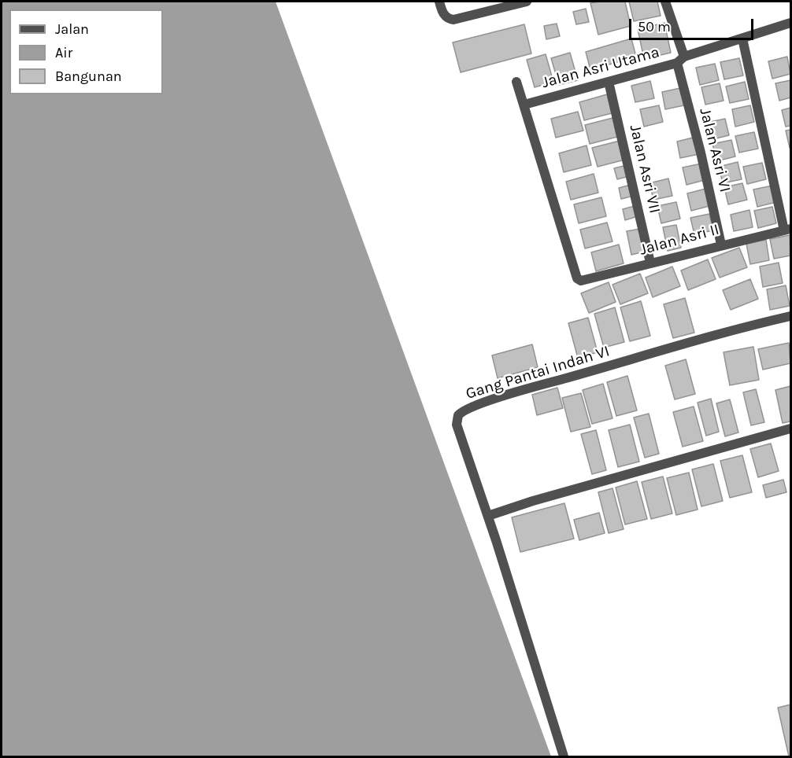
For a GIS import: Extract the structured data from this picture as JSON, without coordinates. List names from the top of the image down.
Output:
{
  "streets": {
    "street": [
      "Jalan Asri Utama",
      "Jalan Asri VI",
      "Jalan Asri VII",
      "Jalan Asri II",
      "Gang Pantai Indah VI"
    ]
  },
  "crossings": [
    ["Jalan Asri Utama", "Jalan Asri VI"],
    ["Jalan Asri Utama", "Jalan Asri VII"],
    ["Jalan Asri Utama", "Jalan Asri II"],
    ["Jalan Asri VI", "Jalan Asri II"],
    ["Jalan Asri VII", "Jalan Asri II"]
  ],
  "legend": ["Jalan", "Air", "Bangunan"],
  "scale_bar": "50 m"
}
